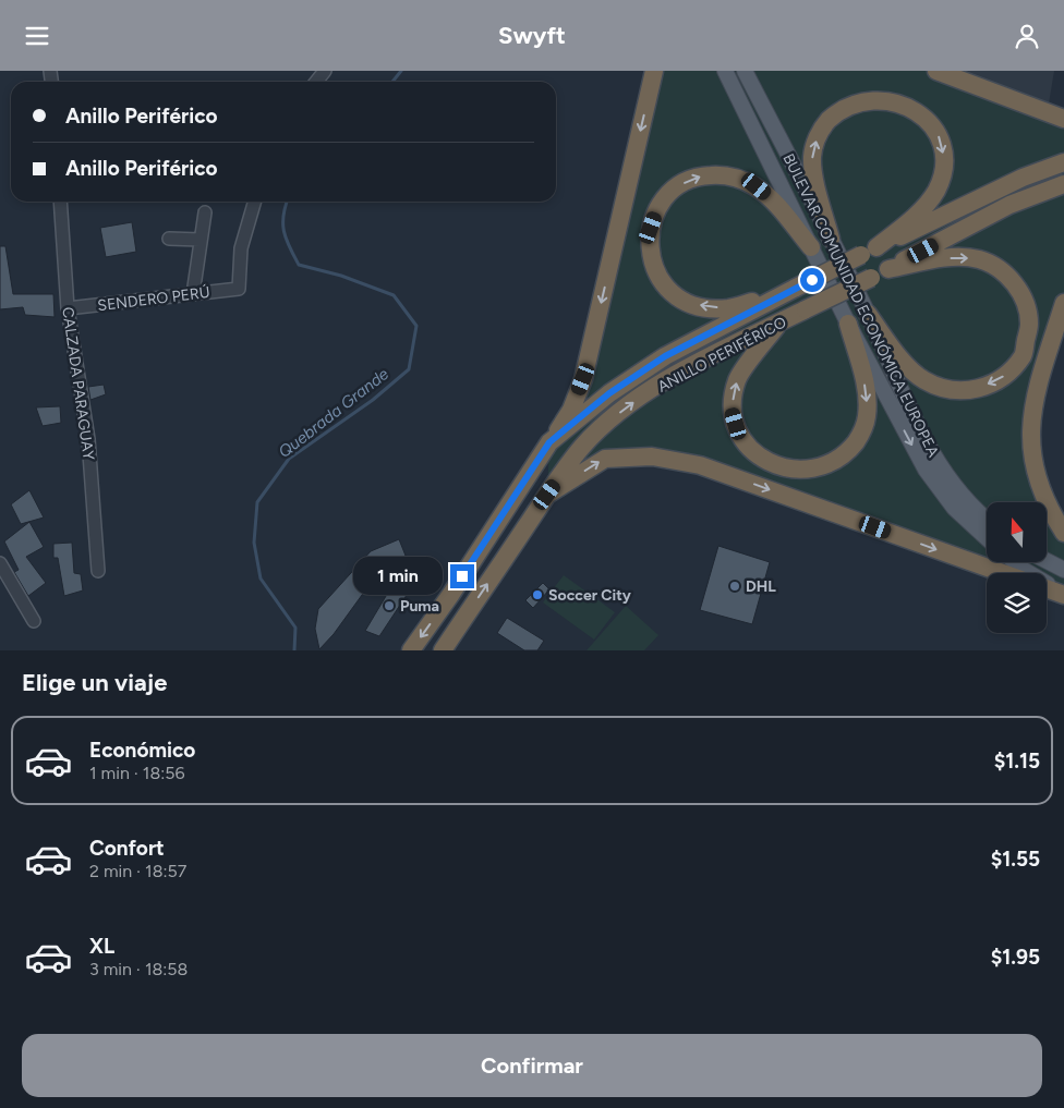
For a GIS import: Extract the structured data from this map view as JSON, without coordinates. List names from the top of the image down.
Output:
{
  "streets": {
    "highway": ["ANILLO PERIFÉRICO"],
    "main road": ["BULEVAR COMUNIDAD ECONÓMICA EUROPEA"],
    "street": ["SENDERO PERÚ", "CALZADA PARAGUAY"]
  },
  "crossings": [
    ["SENDERO PERÚ", "CALZADA PARAGUAY"]
  ],
  "water": ["Quebrada Grande"],
  "places": ["DHL", "Soccer City", "Puma"],
  "north": "top",
  "page": {
    "header": "Swyft",
    "banner": ["Anillo Periférico", "Anillo Periférico"],
    "bubble": "1 min",
    "heading": "Elige un viaje",
    "list": [
      {
        "name": "Económico",
        "note": "1 min · 18:56",
        "value": "$1.15"
      },
      {
        "name": "Confort",
        "note": "2 min · 18:57",
        "value": "$1.55"
      },
      {
        "name": "XL",
        "note": "3 min · 18:58",
        "value": "$1.95"
      }
    ],
    "buttons": "Confirmar"
  }
}
